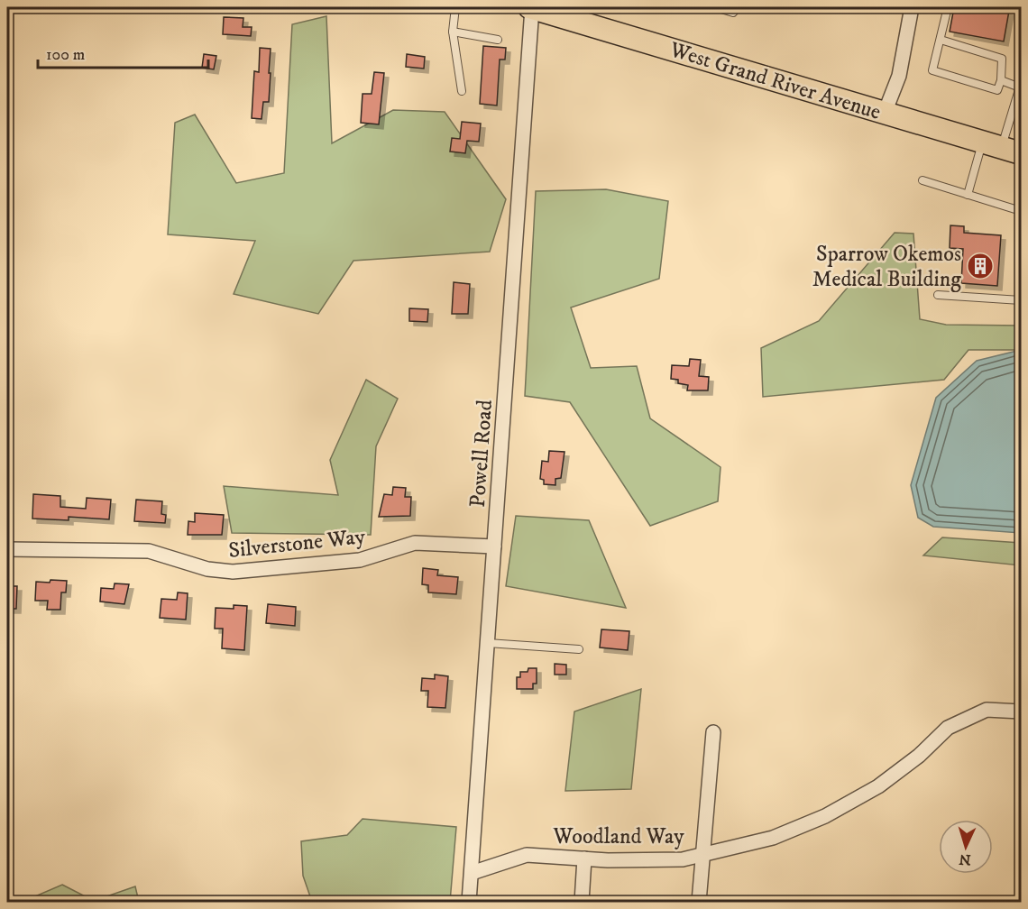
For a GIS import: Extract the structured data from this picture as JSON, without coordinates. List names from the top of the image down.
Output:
{
  "streets": {
    "main road": ["West Grand River Avenue"],
    "street": ["Powell Road", "Silverstone Way", "Woodland Way"]
  },
  "crossings": [
    ["West Grand River Avenue", "Powell Road"],
    ["Powell Road", "Silverstone Way"],
    ["Powell Road", "Woodland Way"]
  ],
  "places": {
    "building": ["Sparrow Okemos Medical Building"]
  },
  "scale_bar": "100 m",
  "north": "bottom"
}
